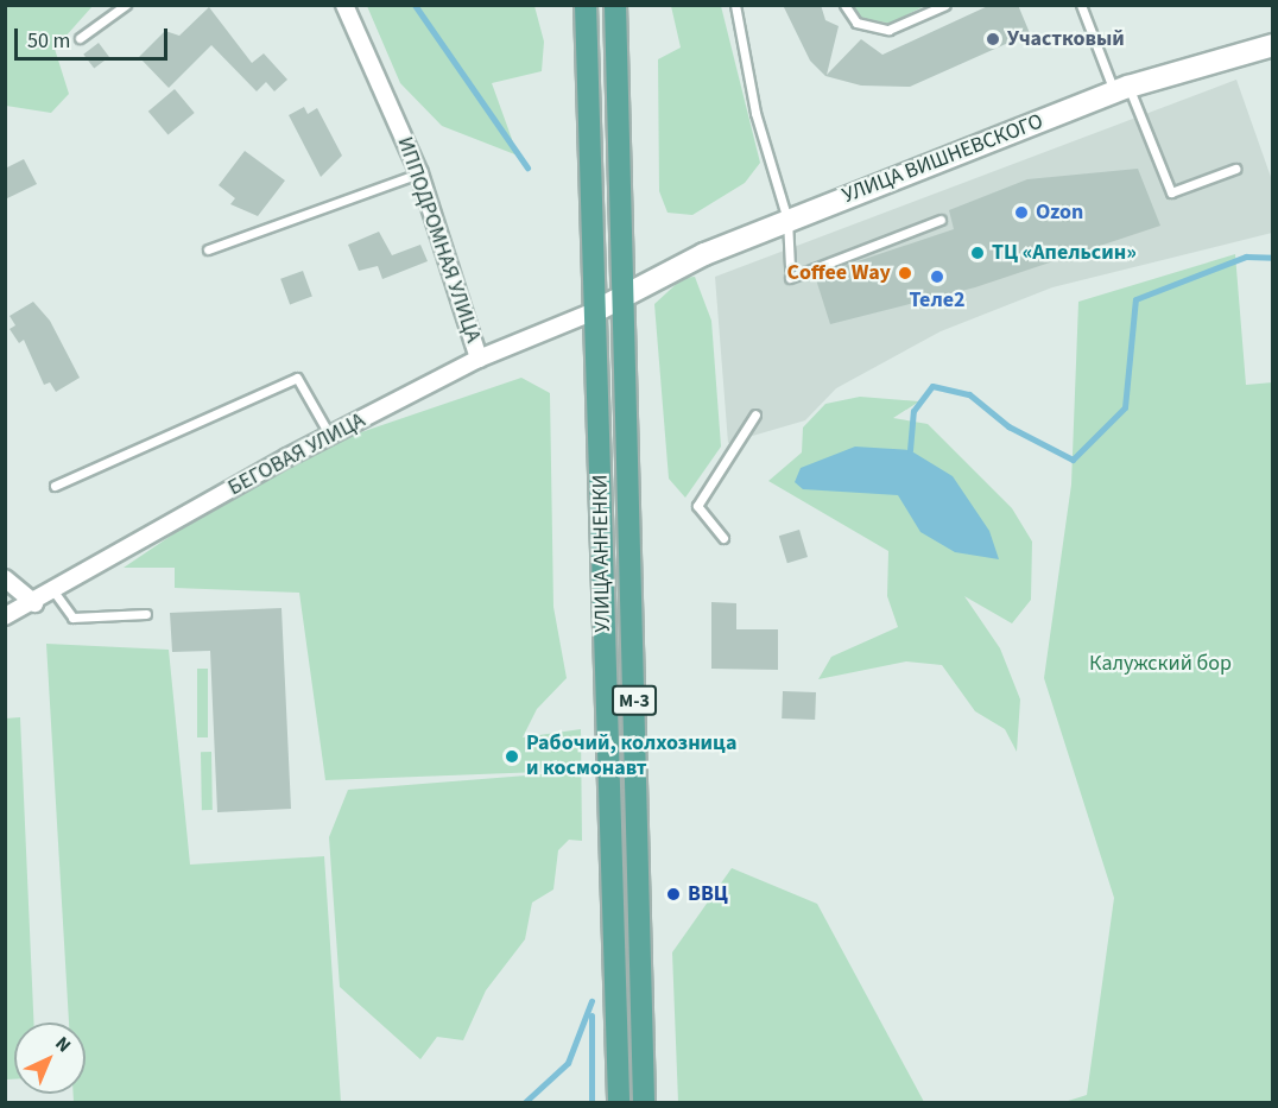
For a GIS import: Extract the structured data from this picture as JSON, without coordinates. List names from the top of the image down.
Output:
{
  "streets": {
    "main road": ["УЛИЦА АННЕНКИ", "М-3"],
    "street": ["УЛИЦА ВИШНЕВСКОГО", "ИППОДРОМНАЯ УЛИЦА", "БЕГОВАЯ УЛИЦА"]
  },
  "crossings": [
    ["УЛИЦА ВИШНЕВСКОГО", "БЕГОВАЯ УЛИЦА"],
    ["УЛИЦА ВИШНЕВСКОГО", "УЛИЦА АННЕНКИ"],
    ["ИППОДРОМНАЯ УЛИЦА", "БЕГОВАЯ УЛИЦА"],
    ["БЕГОВАЯ УЛИЦА", "УЛИЦА АННЕНКИ"]
  ],
  "parks": ["Калужский бор"],
  "places": [
    "Участковый",
    "Ozon",
    "ТЦ «Апельсин»",
    "Coffee Way",
    "Теле2",
    "Рабочий, колхозница и космонавт",
    "ВВЦ"
  ],
  "scale_bar": "50 m",
  "north": "top right"
}
